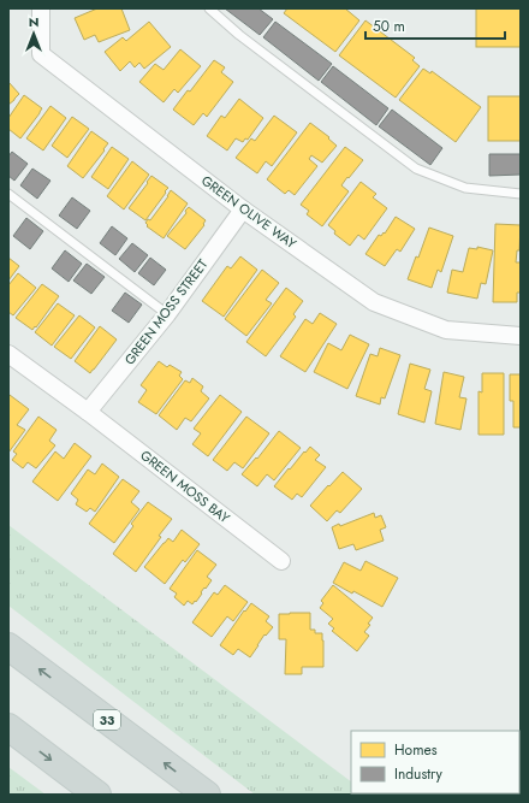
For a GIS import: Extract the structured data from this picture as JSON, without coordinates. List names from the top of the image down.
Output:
{
  "streets": {
    "main road": ["33"],
    "street": ["GREEN OLIVE WAY", "GREEN MOSS STREET", "GREEN MOSS BAY"]
  },
  "crossings": [
    ["GREEN OLIVE WAY", "GREEN MOSS STREET"],
    ["GREEN MOSS STREET", "GREEN MOSS BAY"]
  ],
  "legend": ["Homes", "Industry"],
  "scale_bar": "50 m",
  "north": "top"
}
